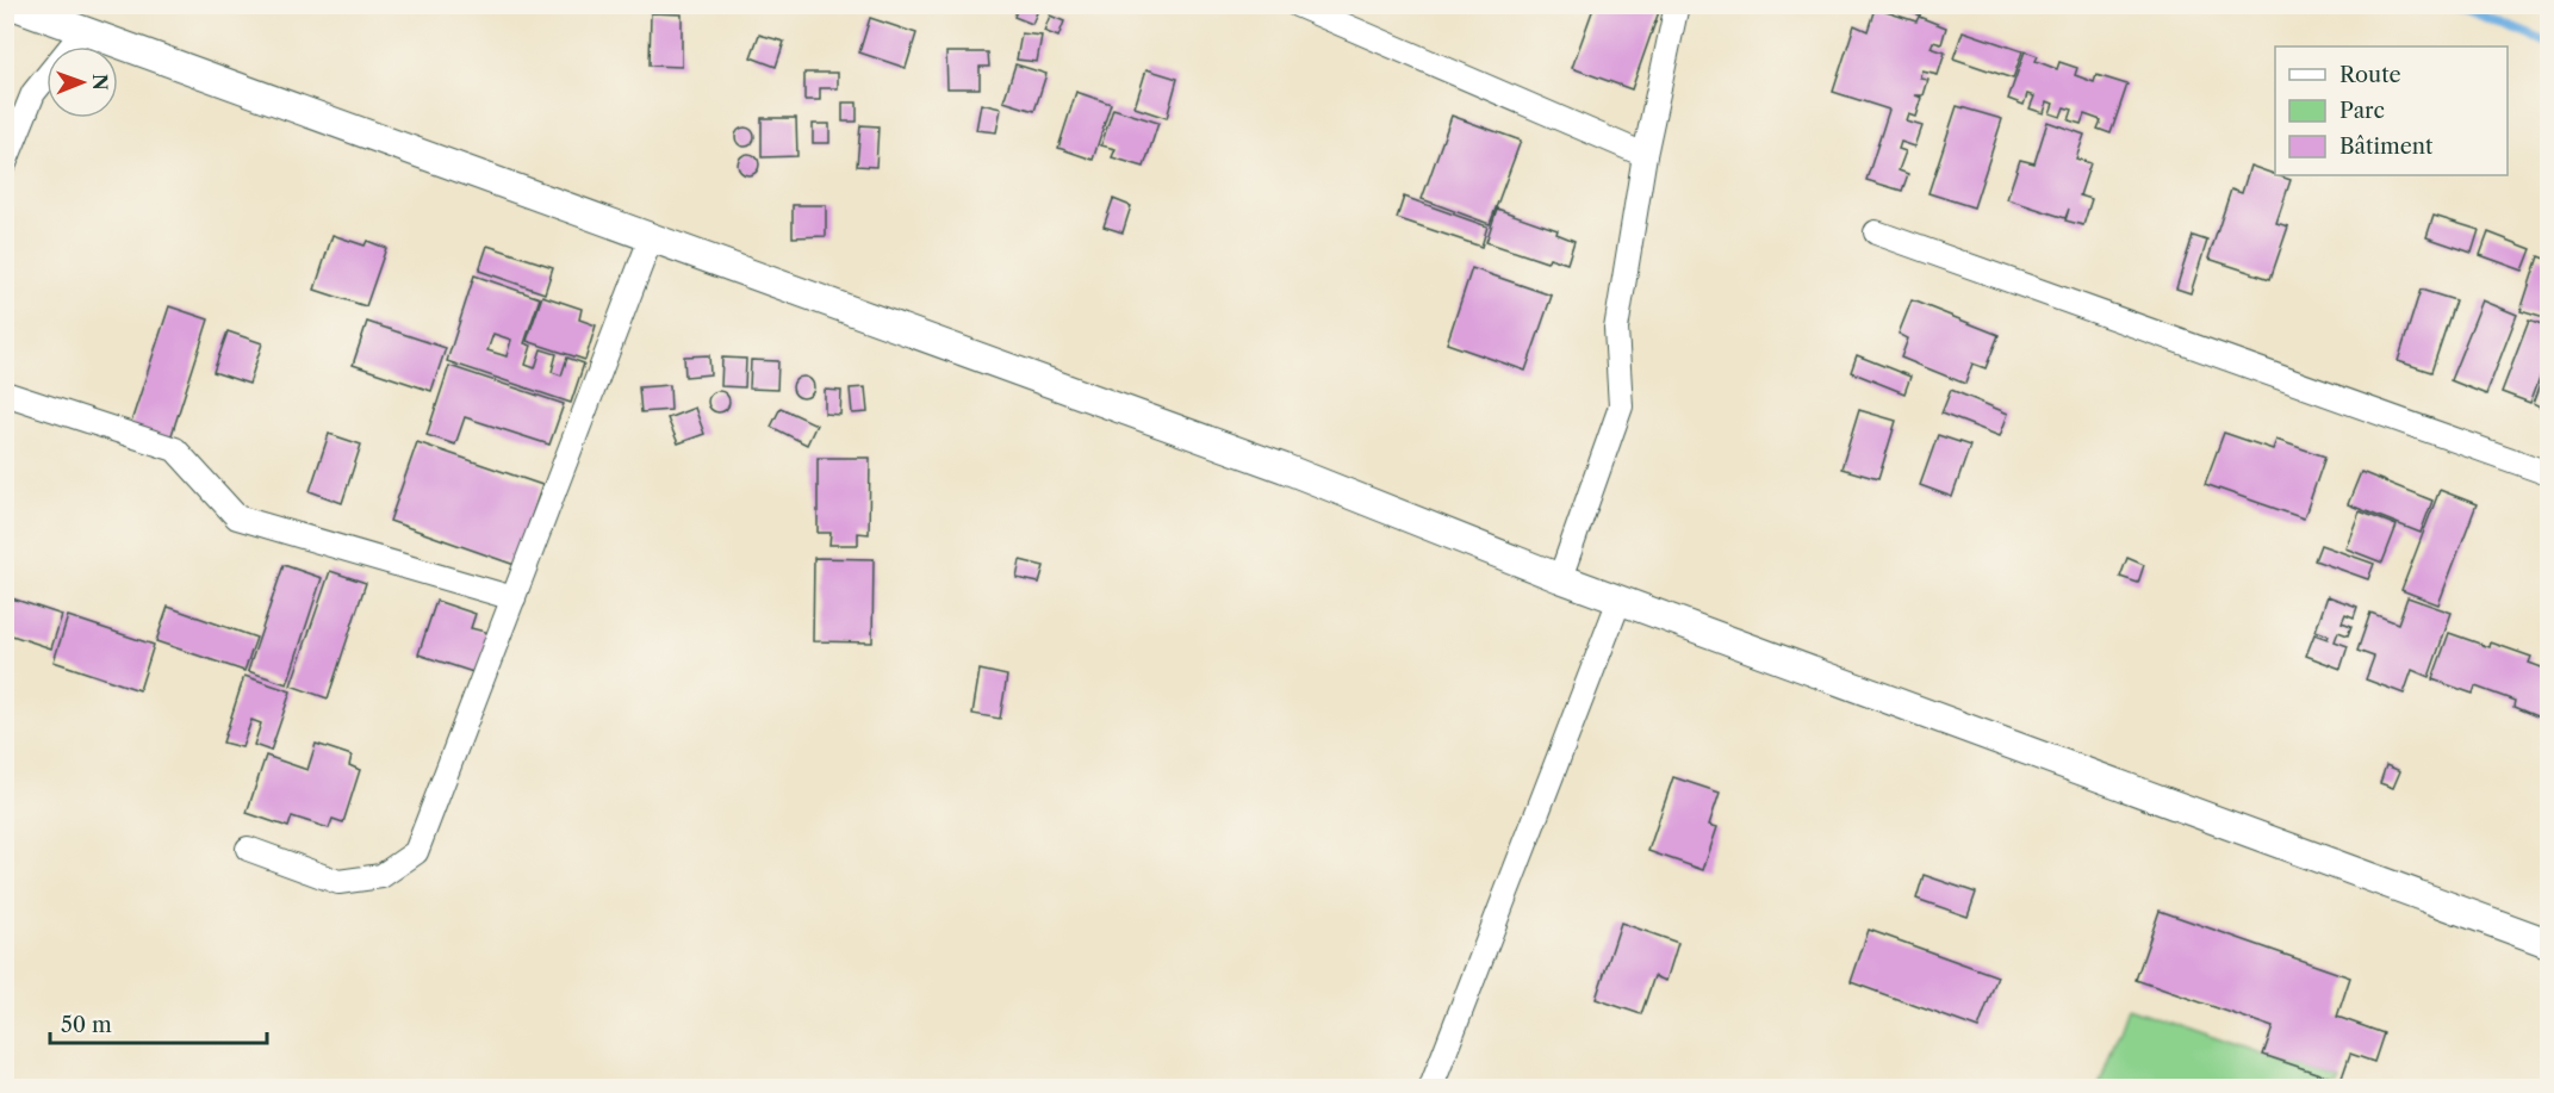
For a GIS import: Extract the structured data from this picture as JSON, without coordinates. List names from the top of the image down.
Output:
{
  "legend": ["Route", "Parc", "Bâtiment"],
  "scale_bar": "50 m",
  "north": "right"
}
